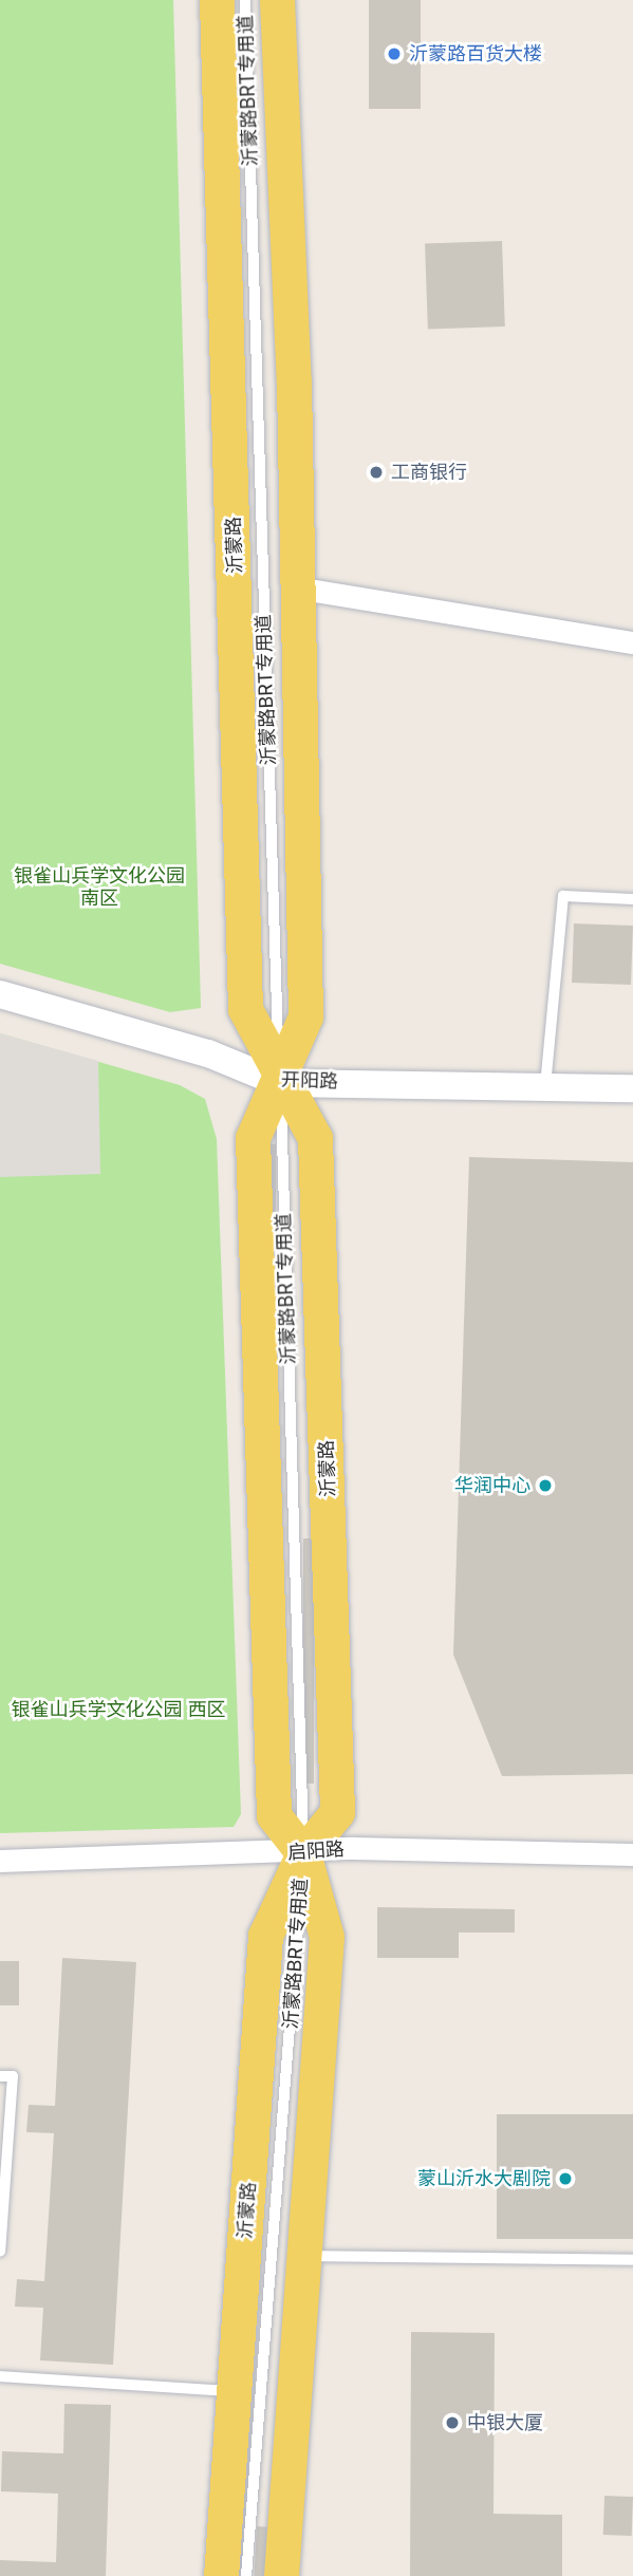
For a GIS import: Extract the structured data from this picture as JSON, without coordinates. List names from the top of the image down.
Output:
{
  "streets": {
    "main road": ["沂蒙路"],
    "street": ["开阳路", "启阳路"],
    "lane": ["沂蒙路BRT专用道"]
  },
  "crossings": [
    ["沂蒙路BRT专用道", "沂蒙路"],
    ["沂蒙路BRT专用道", "开阳路"],
    ["沂蒙路BRT专用道", "启阳路"],
    ["沂蒙路", "开阳路"],
    ["沂蒙路", "启阳路"]
  ],
  "parks": ["银雀山兵学文化公园 南区", "银雀山兵学文化公园 西区"],
  "places": [
    "沂蒙路百货大楼",
    "工商银行",
    "华润中心",
    "蒙山沂水大剧院",
    "中银大厦"
  ]
}
